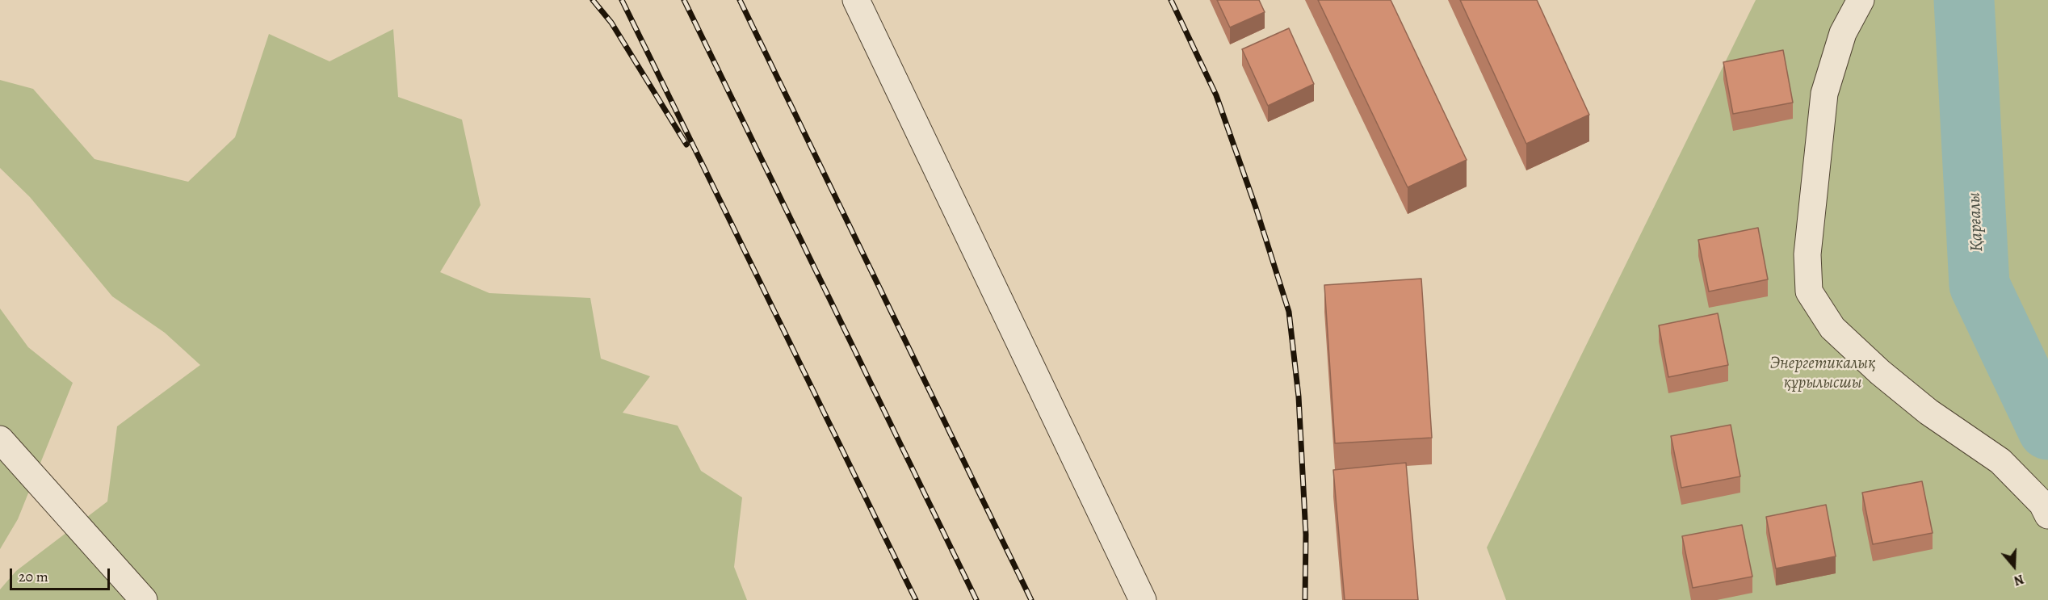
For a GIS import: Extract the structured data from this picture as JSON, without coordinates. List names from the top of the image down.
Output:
{
  "water": ["Қарғалы"],
  "parks": ["Энергетикалық құрылысшы"],
  "scale_bar": "20 m",
  "north": "bottom"
}
